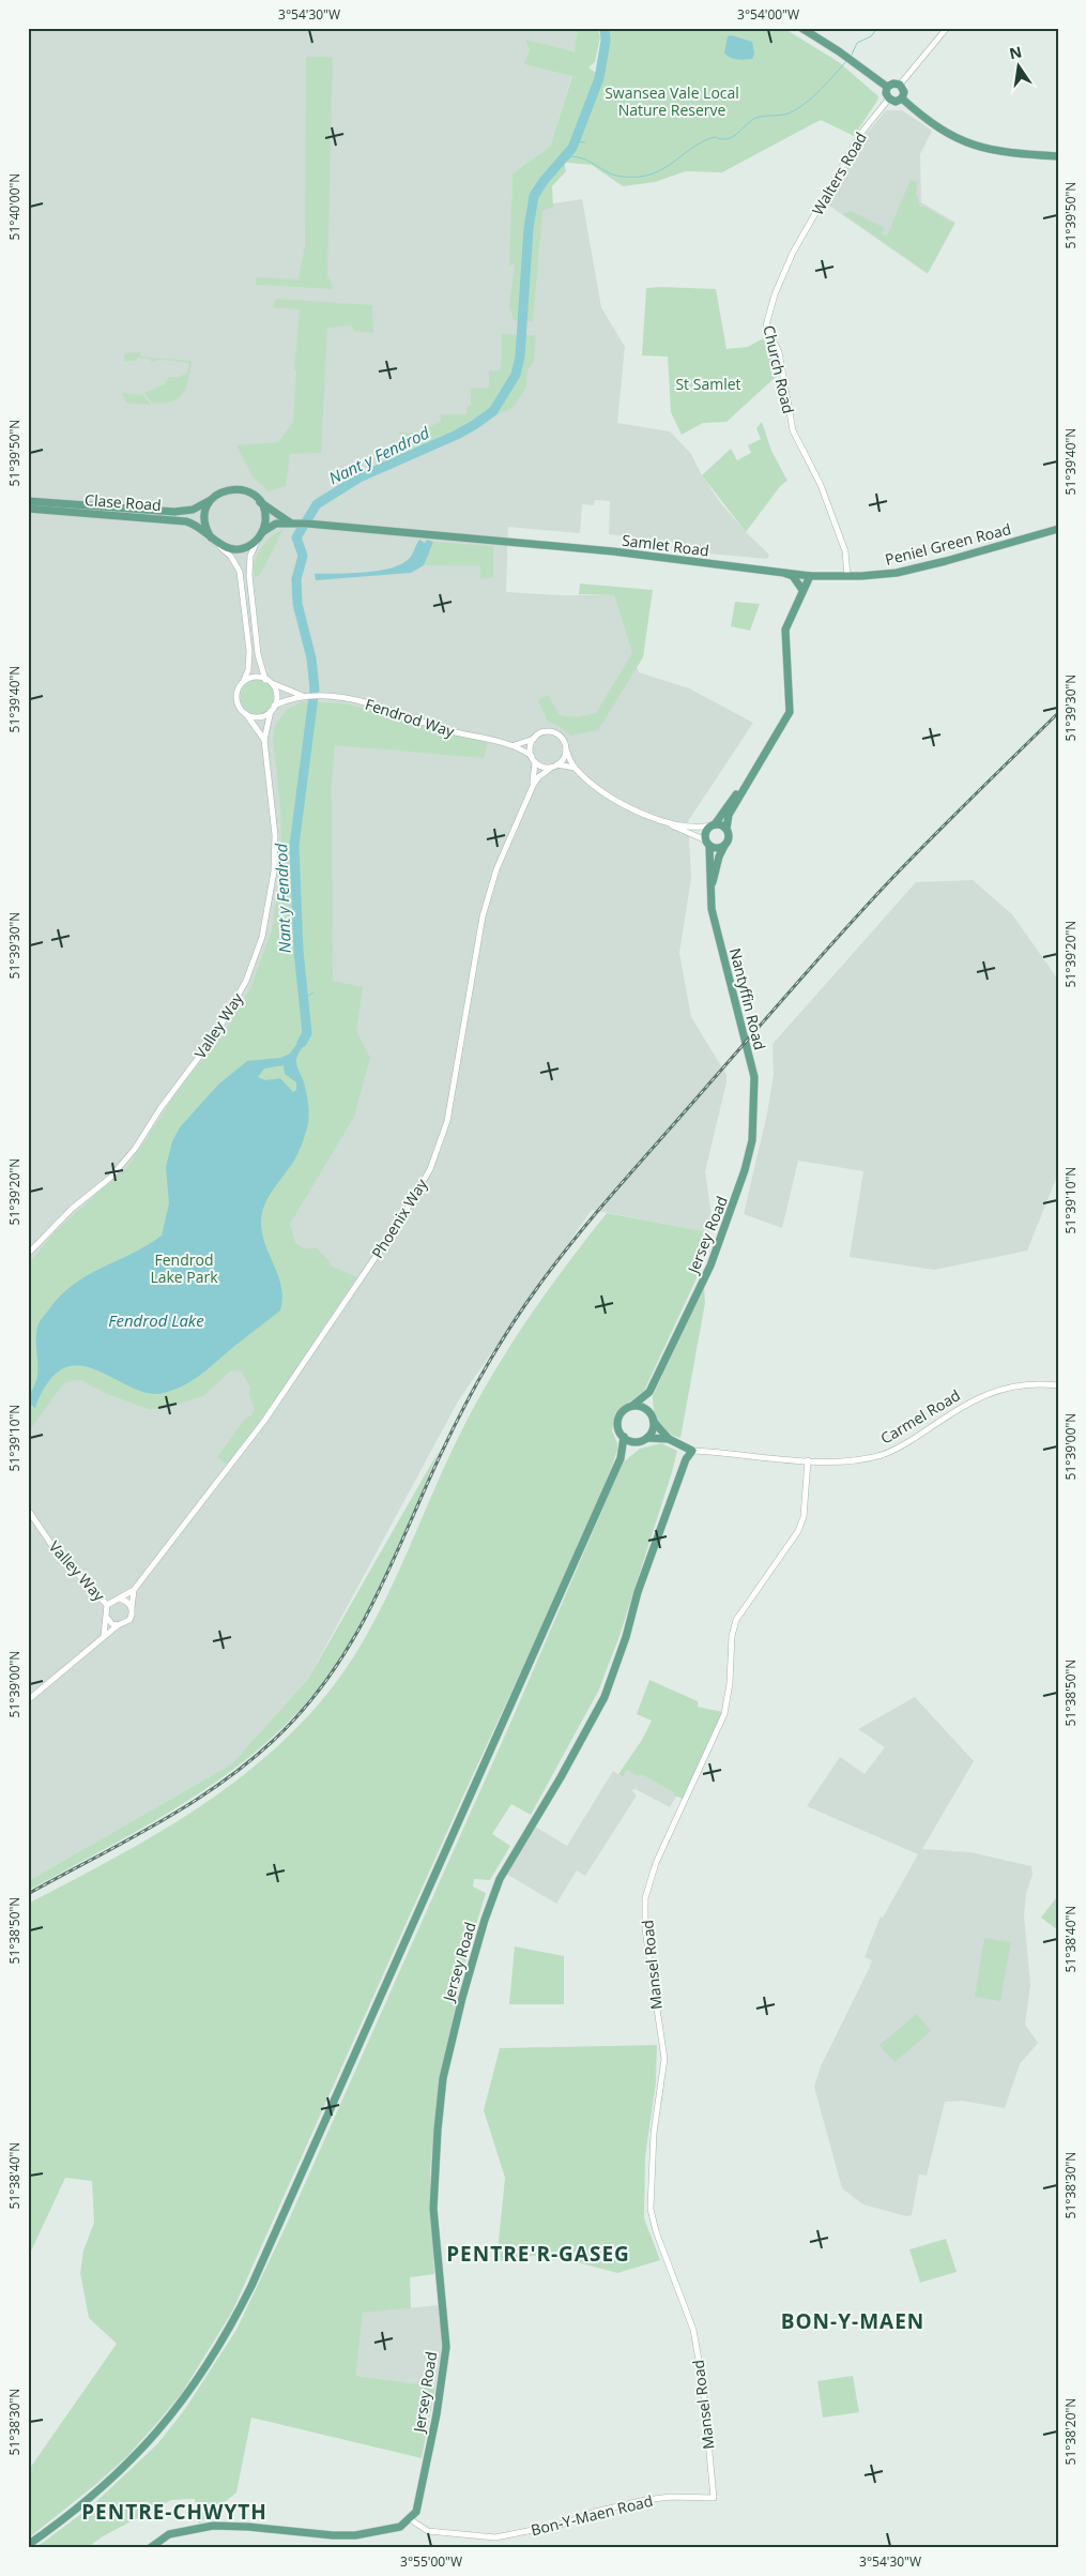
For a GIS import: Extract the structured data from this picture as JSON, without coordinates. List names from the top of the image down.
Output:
{
  "streets": {
    "main road": [
      "Clase Road",
      "Peniel Green Road",
      "Samlet Road",
      "Nantyffin Road",
      "Jersey Road",
      "Carmel Road"
    ],
    "street": [
      "Walters Road",
      "Church Road",
      "Fendrod Way",
      "Valley Way",
      "Phoenix Way",
      "Mansel Road",
      "Bon-Y-Maen Road"
    ]
  },
  "crossings": [
    ["Walters Road", "Church Road"],
    ["Church Road", "Peniel Green Road"],
    ["Peniel Green Road", "Samlet Road"],
    ["Fendrod Way", "Valley Way"],
    ["Fendrod Way", "Phoenix Way"],
    ["Nantyffin Road", "Jersey Road"],
    ["Valley Way", "Phoenix Way"],
    ["Jersey Road", "Carmel Road"],
    ["Jersey Road", "Bon-Y-Maen Road"],
    ["Carmel Road", "Mansel Road"],
    ["Mansel Road", "Bon-Y-Maen Road"]
  ],
  "districts": ["PENTRE'R-GASEG", "BON-Y-MAEN", "PENTRE-CHWYTH"],
  "water": ["Nant y Fendrod", "Fendrod Lake"],
  "parks": ["Swansea Vale Local Nature Reserve", "St Samlet", "Fendrod Lake Park"],
  "north": "top",
  "coordinates": [
    "3°54'30\"W",
    "3°54'00\"W",
    "51°40'00\"N",
    "51°39'50\"N",
    "51°39'40\"N",
    "51°39'30\"N",
    "51°39'20\"N",
    "51°39'10\"N",
    "51°39'00\"N",
    "51°38'50\"N",
    "51°38'40\"N",
    "51°38'30\"N",
    "51°38'20\"N",
    "3°55'00\"W"
  ]
}
